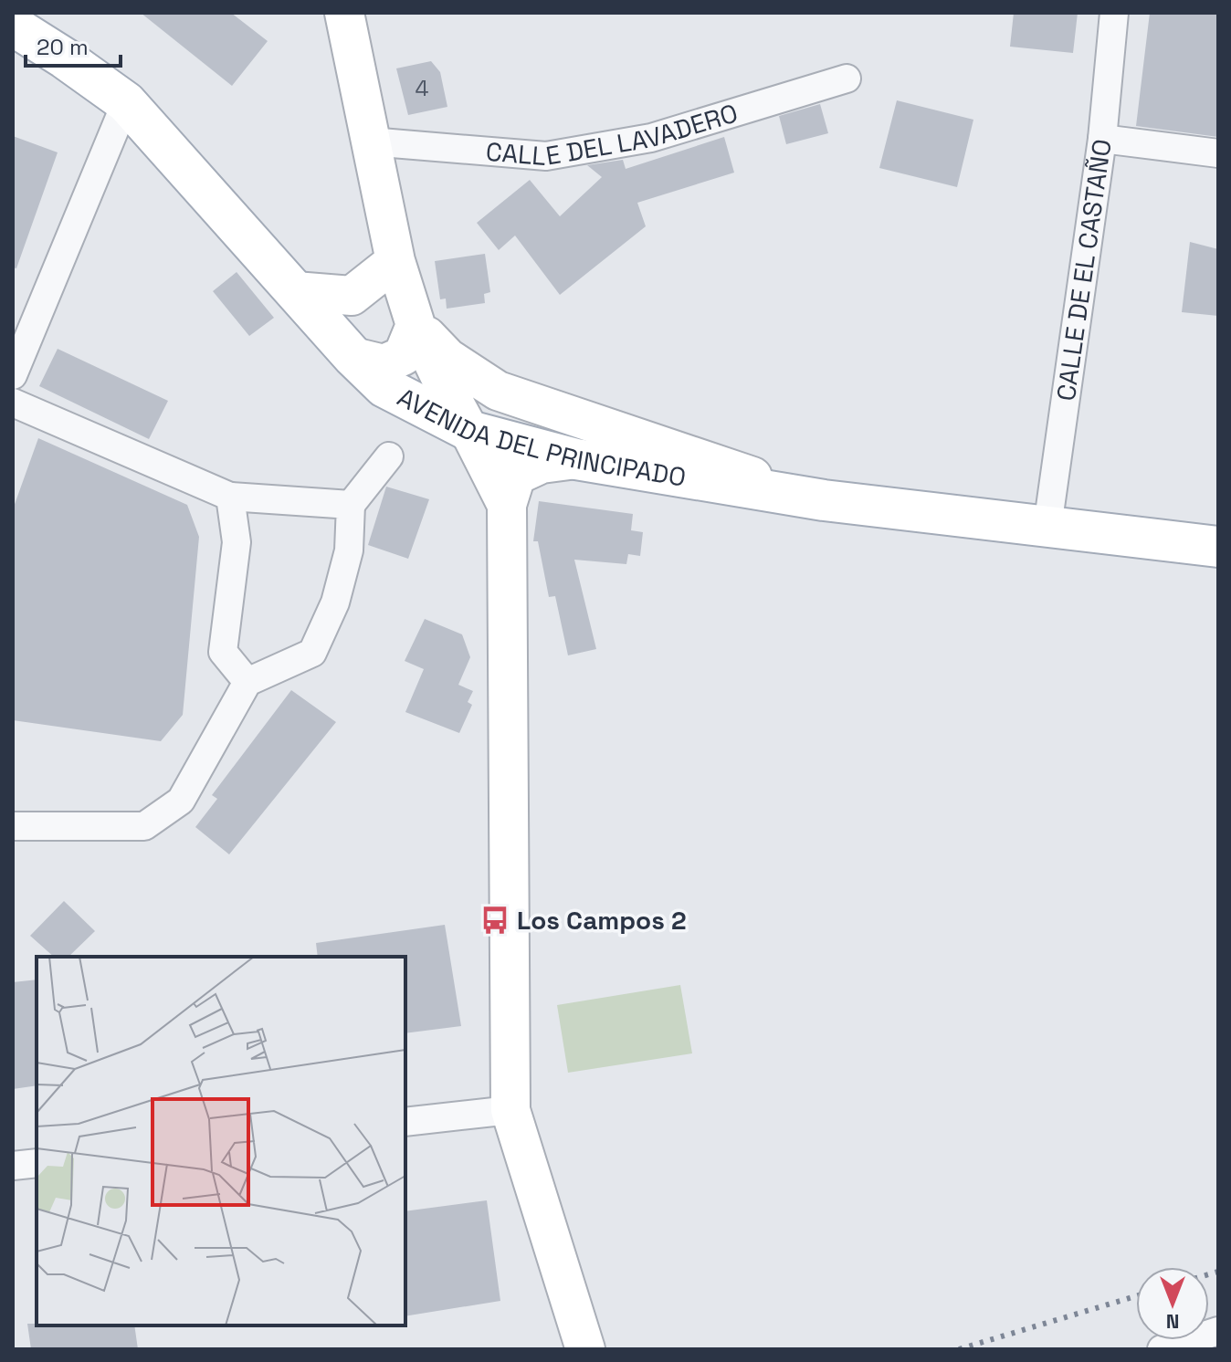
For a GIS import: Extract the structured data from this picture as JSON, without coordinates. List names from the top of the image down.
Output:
{
  "streets": {
    "main road": ["AVENIDA DEL PRINCIPADO"],
    "street": ["CALLE DEL LAVADERO", "CALLE DE EL CASTAÑO"]
  },
  "crossings": [
    ["CALLE DE EL CASTAÑO", "AVENIDA DEL PRINCIPADO"]
  ],
  "places": {
    "bus stop": ["Los Campos 2"]
  },
  "house_numbers": ["4"],
  "scale_bar": "20 m",
  "north": "bottom"
}
